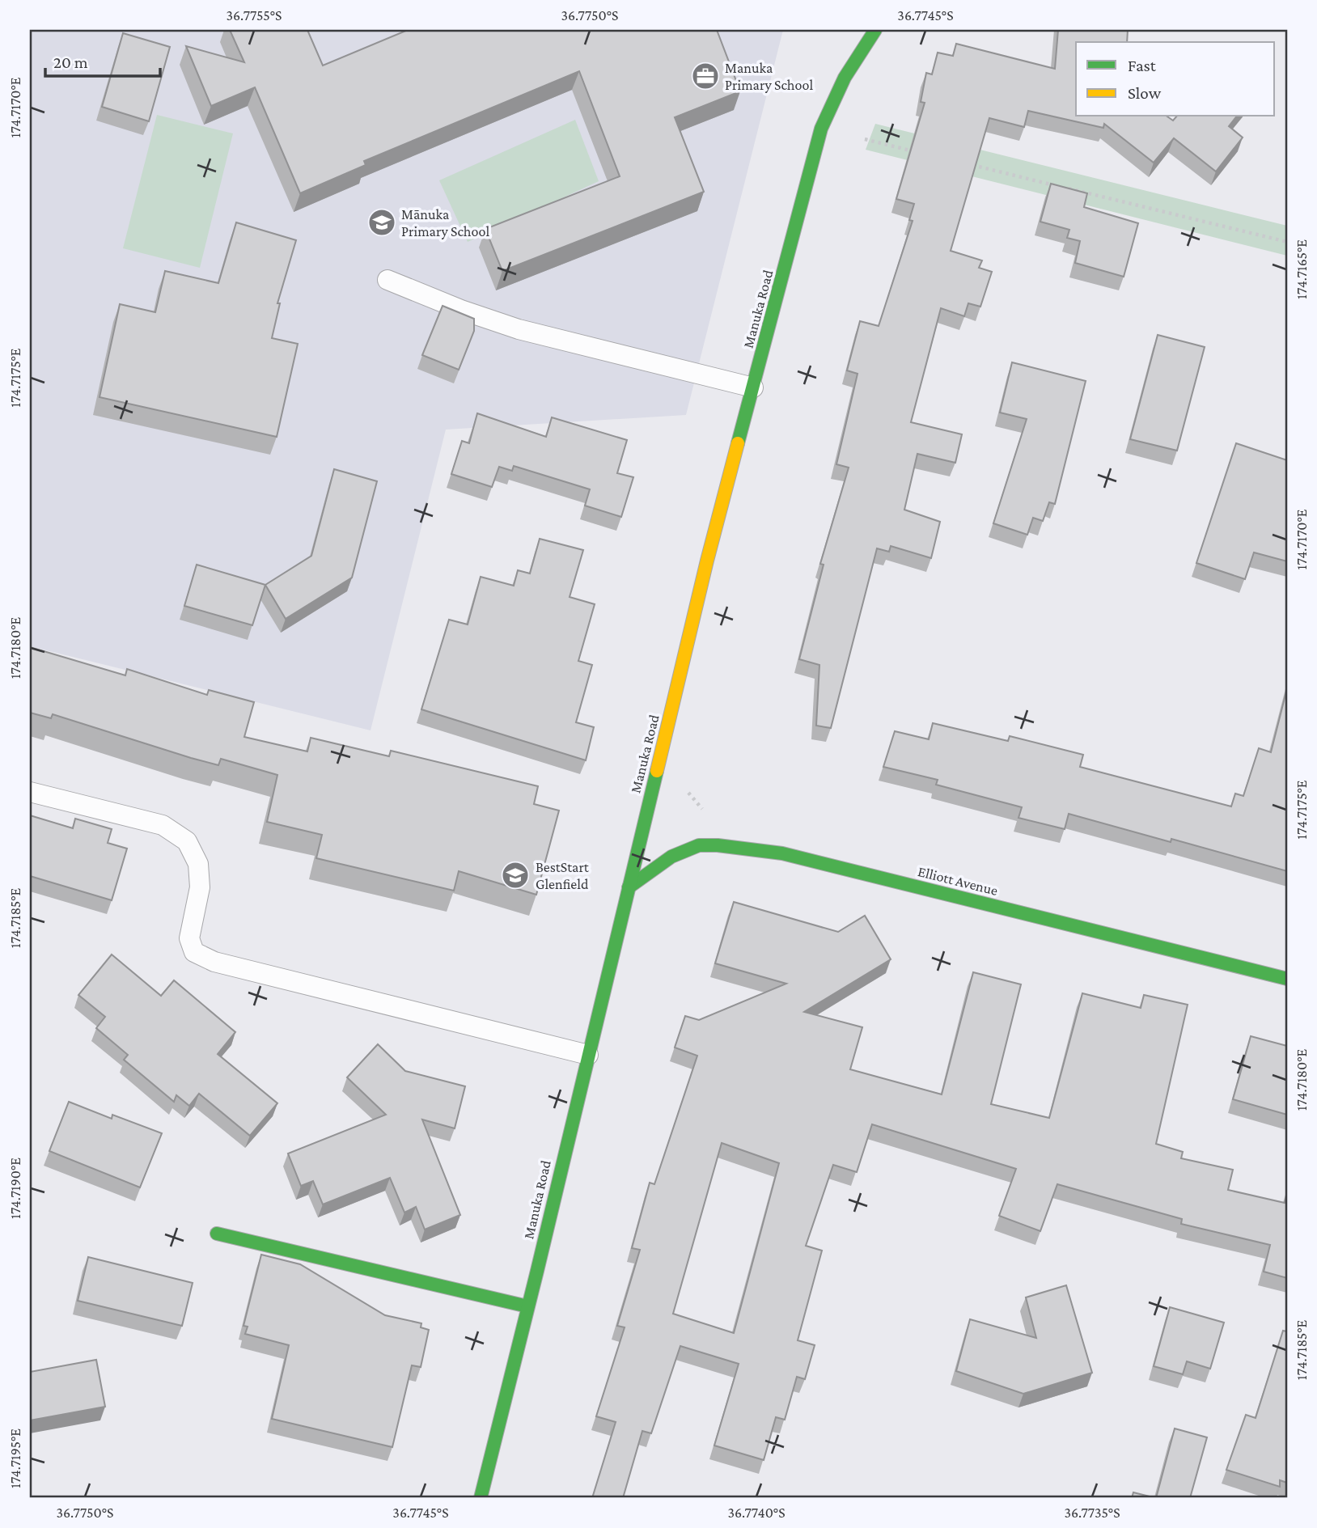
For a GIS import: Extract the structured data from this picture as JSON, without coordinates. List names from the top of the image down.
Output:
{
  "streets": {
    "street": ["Manuka Road", "Elliott Avenue"]
  },
  "crossings": [
    ["Manuka Road", "Elliott Avenue"]
  ],
  "places": {
    "office": ["Manuka Primary School"],
    "school or university": ["Mānuka Primary School", "BestStart Glenfield"]
  },
  "legend": ["Fast", "Slow"],
  "scale_bar": "20 m",
  "coordinates": [
    "36.7755°S",
    "36.7750°S",
    "36.7745°S",
    "174.7170°E",
    "174.7165°E",
    "174.7175°E",
    "174.7180°E",
    "174.7185°E",
    "174.7190°E",
    "174.7195°E",
    "36.7740°S",
    "36.7735°S"
  ]
}
